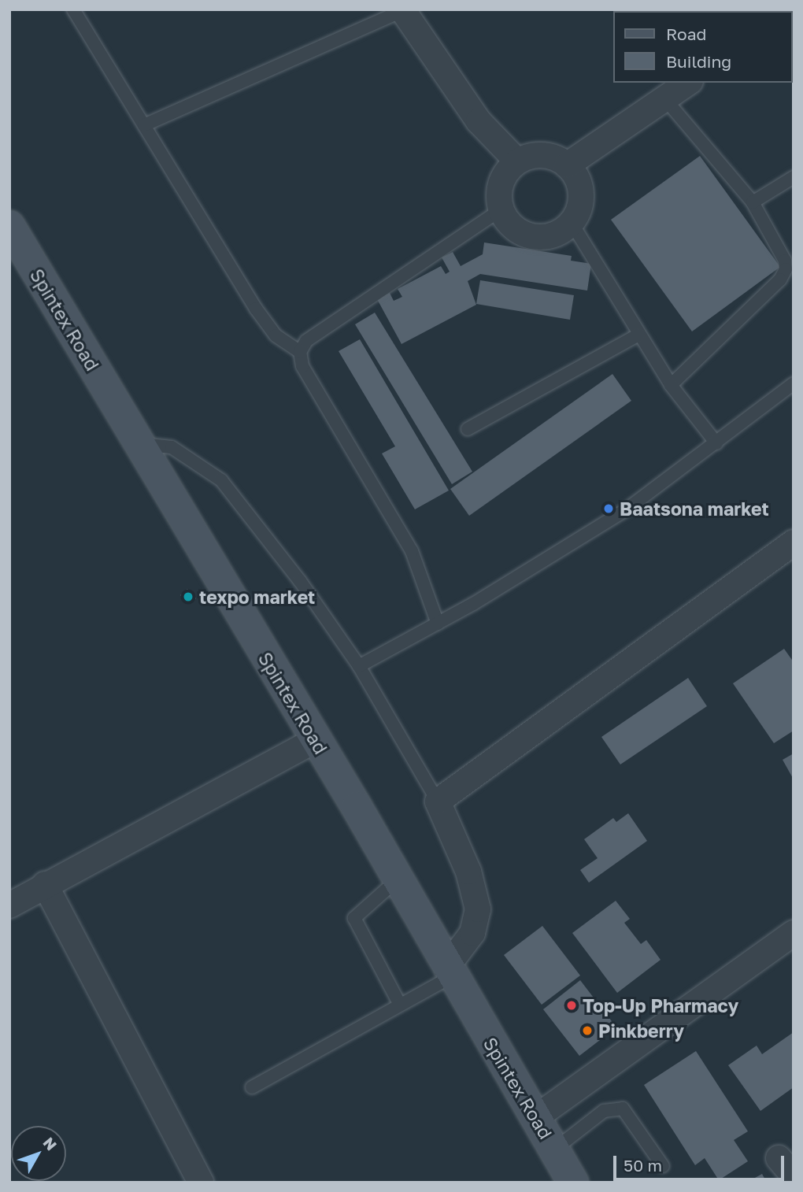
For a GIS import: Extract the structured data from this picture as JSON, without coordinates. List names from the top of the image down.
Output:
{
  "streets": {
    "main road": ["Spintex Road"]
  },
  "places": [
    "Baatsona market",
    "texpo market",
    "Top-Up Pharmacy",
    "Pinkberry"
  ],
  "legend": ["Road", "Building"],
  "scale_bar": "50 m",
  "north": "top right"
}
